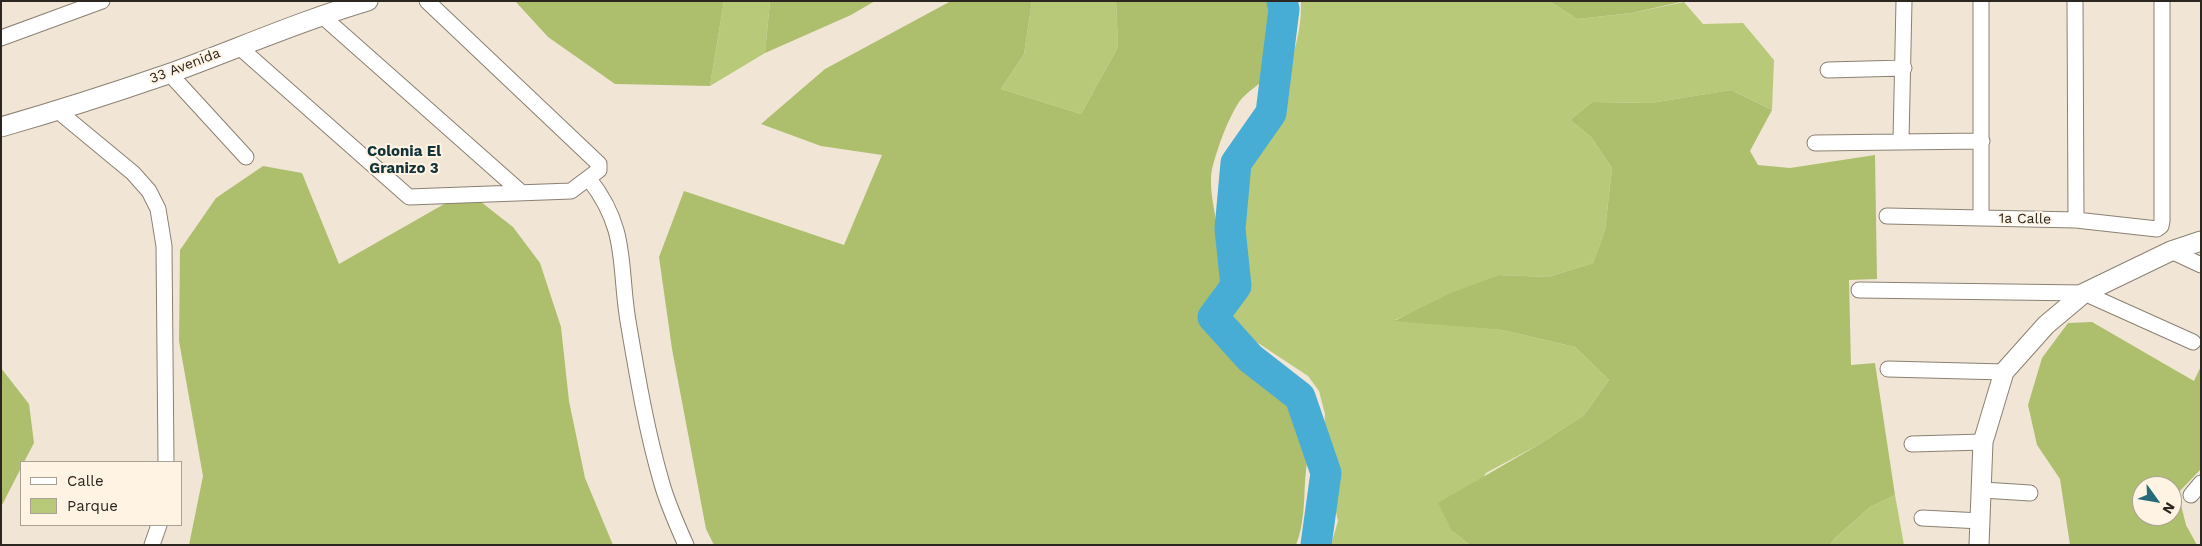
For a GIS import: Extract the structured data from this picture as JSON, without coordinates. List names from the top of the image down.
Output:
{
  "streets": {
    "street": ["33 Avenida", "1a Calle"]
  },
  "districts": ["Colonia El Granizo 3"],
  "legend": ["Calle", "Parque"],
  "north": "bottom right"
}
